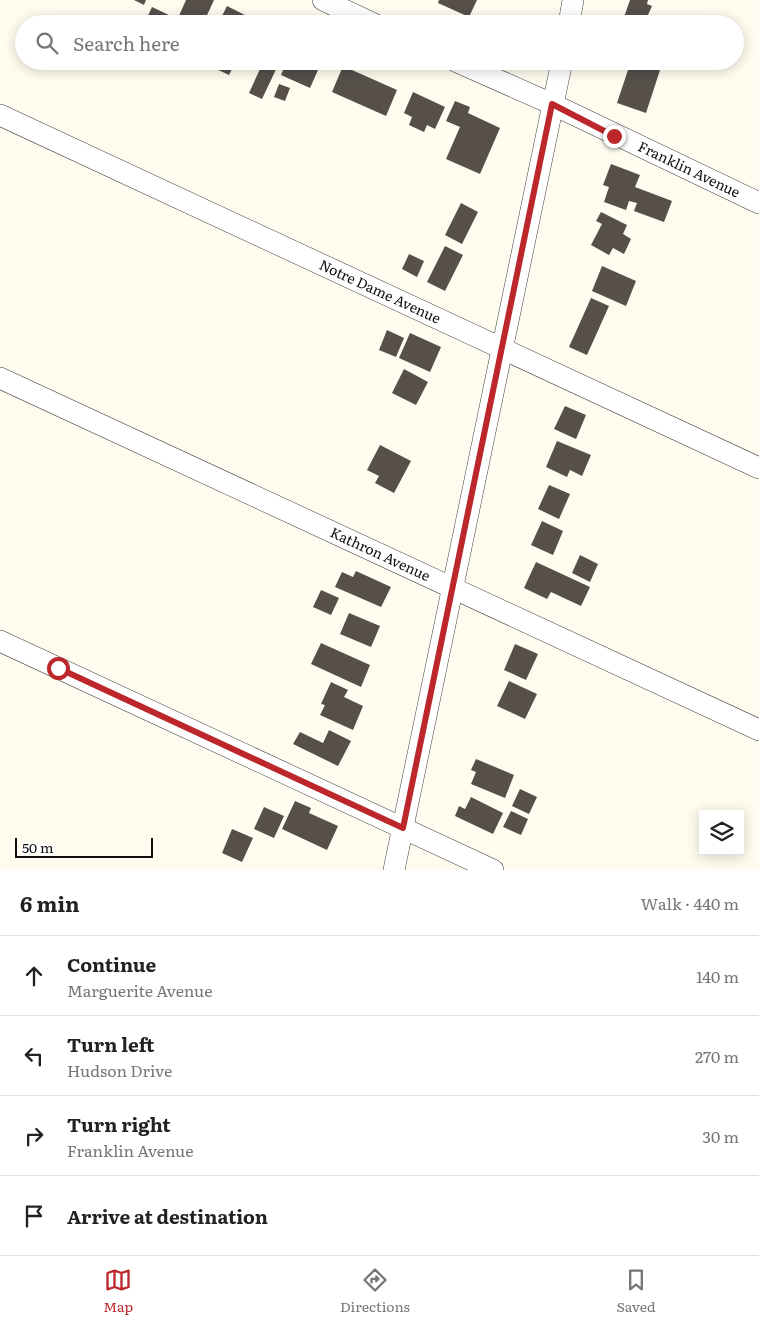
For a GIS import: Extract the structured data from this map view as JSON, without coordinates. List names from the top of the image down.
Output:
{
  "streets": {
    "street": ["Franklin Avenue", "Notre Dame Avenue", "Kathron Avenue"]
  },
  "scale_bar": "50 m",
  "page": {
    "search": "Search here",
    "scale": "50 m",
    "heading": ["6 min", "Walk · 440 m"],
    "list": [
      ["Continue", "Marguerite Avenue", "140 m"],
      ["Turn left", "Hudson Drive", "270 m"],
      ["Turn right", "Franklin Avenue", "30 m"],
      "Arrive at destination"
    ],
    "nav": ["Map", "Directions", "Saved"]
  }
}
